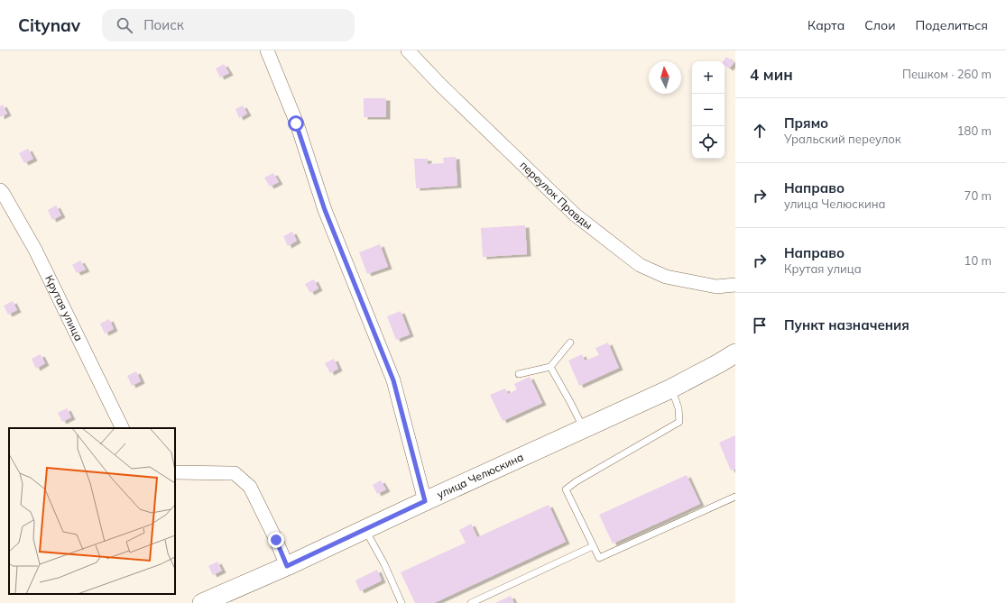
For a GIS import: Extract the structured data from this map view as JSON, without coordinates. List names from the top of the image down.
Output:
{
  "streets": {
    "main road": ["улица Челюскина"],
    "street": ["переулок Правды", "Крутая улица"]
  },
  "north": "top",
  "page": {
    "header": "Citynav",
    "search": "Поиск",
    "nav": ["Карта", "Слои", "Поделиться"],
    "heading": ["4 мин", "Пешком · 260 m"],
    "map_buttons": ["+", "−"],
    "list": [
      ["Прямо", "Уральский переулок", "180 m"],
      ["Направо", "улица Челюскина", "70 m"],
      ["Направо", "Крутая улица", "10 m"],
      "Пункт назначения"
    ]
  }
}
